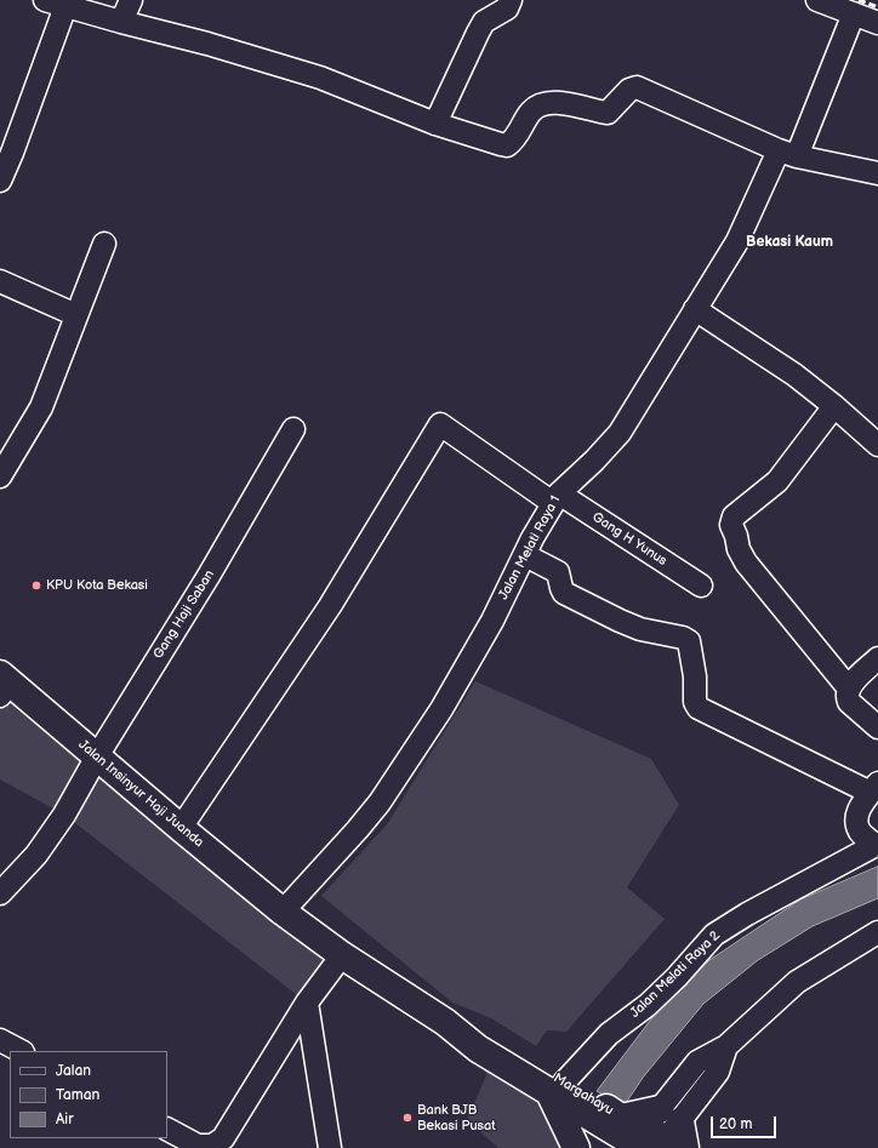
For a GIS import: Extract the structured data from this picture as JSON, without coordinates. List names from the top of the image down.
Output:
{
  "streets": {
    "main road": ["Jalan Insinyur Haji Juanda", "Margahayu"],
    "street": [
      "Gang H Yunus",
      "Jalan Melati Raya 1",
      "Gang Haji Saban",
      "Jalan Melati Raya 2"
    ]
  },
  "crossings": [
    ["Gang H Yunus", "Jalan Melati Raya 1"],
    ["Gang H Yunus", "Jalan Insinyur Haji Juanda"],
    ["Jalan Melati Raya 1", "Jalan Insinyur Haji Juanda"],
    ["Gang Haji Saban", "Jalan Insinyur Haji Juanda"],
    ["Jalan Insinyur Haji Juanda", "Margahayu"],
    ["Jalan Melati Raya 2", "Margahayu"]
  ],
  "districts": ["Bekasi Kaum"],
  "places": ["KPU Kota Bekasi", "Bank BJB Bekasi Pusat"],
  "legend": ["Jalan", "Taman", "Air"],
  "scale_bar": "20 m"
}
